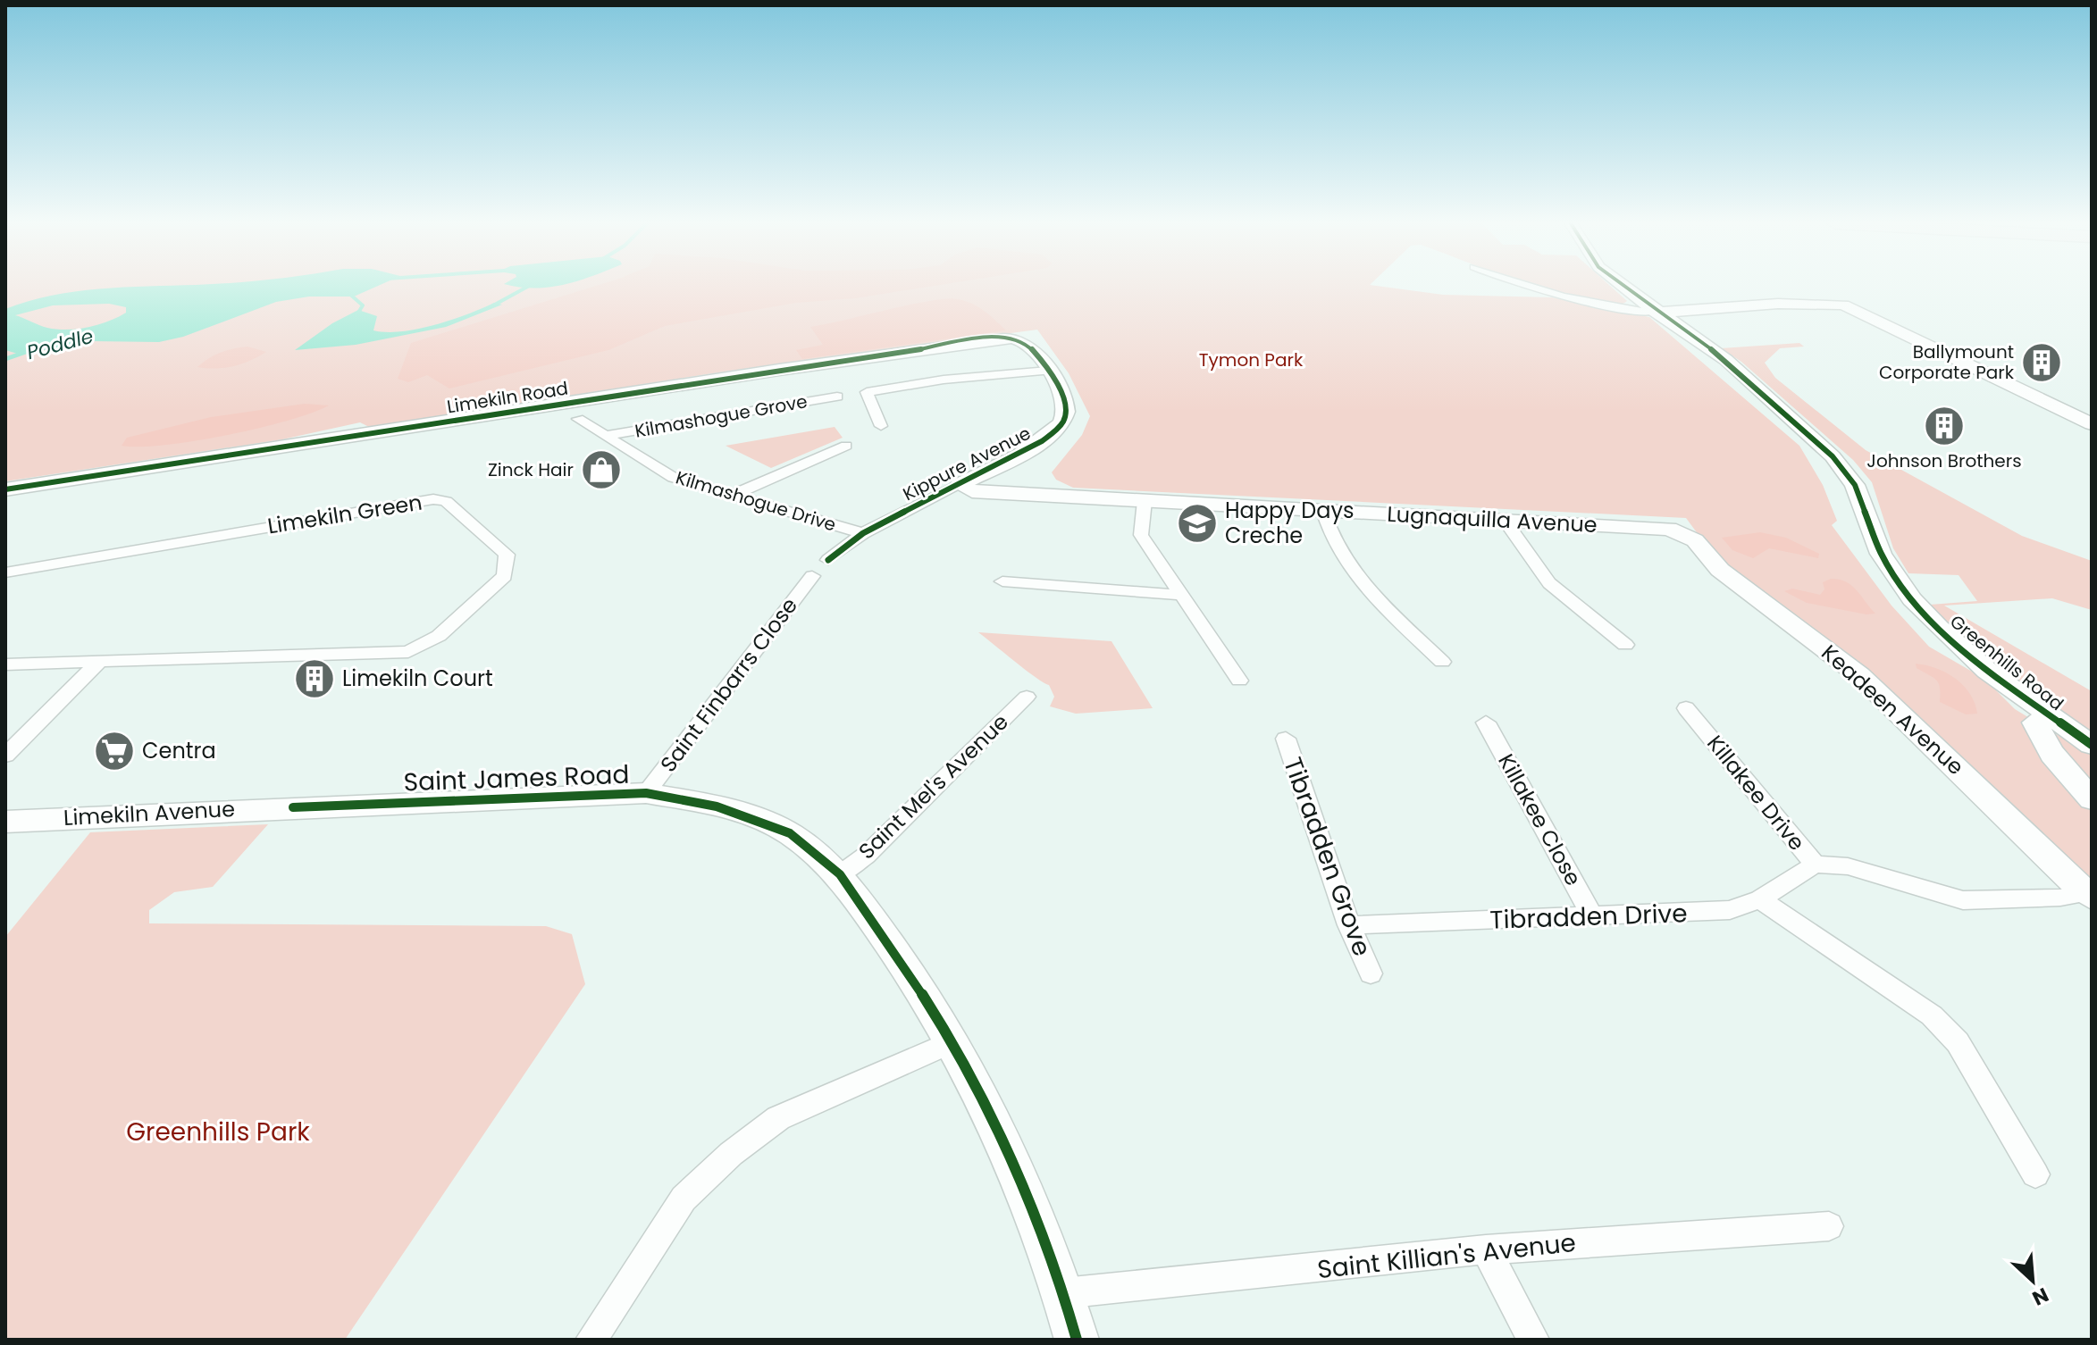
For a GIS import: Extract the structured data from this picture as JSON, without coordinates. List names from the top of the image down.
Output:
{
  "streets": {
    "street": [
      "Limekiln Road",
      "Kilmashogue Grove",
      "Kippure Avenue",
      "Kilmashogue Drive",
      "Limekiln Green",
      "Lugnaquilla Avenue",
      "Greenhills Road",
      "Saint Finbarrs Close",
      "Keadeen Avenue",
      "Saint James Road",
      "Saint Mel's Avenue",
      "Killakee Drive",
      "Limekiln Avenue",
      "Killakee Close",
      "Tibradden Grove",
      "Tibradden Drive",
      "Saint Killian's Avenue"
    ]
  },
  "crossings": [
    ["Limekiln Road", "Kippure Avenue"],
    ["Kilmashogue Grove", "Kilmashogue Drive"],
    ["Kippure Avenue", "Kilmashogue Drive"],
    ["Kippure Avenue", "Lugnaquilla Avenue"],
    ["Lugnaquilla Avenue", "Keadeen Avenue"],
    ["Saint Finbarrs Close", "Saint James Road"],
    ["Keadeen Avenue", "Killakee Drive"],
    ["Saint James Road", "Saint Mel's Avenue"],
    ["Saint James Road", "Limekiln Avenue"],
    ["Saint James Road", "Saint Killian's Avenue"],
    ["Killakee Drive", "Tibradden Drive"],
    ["Killakee Close", "Tibradden Drive"],
    ["Tibradden Grove", "Tibradden Drive"]
  ],
  "water": ["Poddle"],
  "parks": ["Tymon Park", "Greenhills Park"],
  "places": {
    "building": ["Ballymount Corporate Park", "Johnson Brothers", "Limekiln Court"],
    "shop": ["Zinck Hair"],
    "school or university": ["Happy Days Creche"],
    "supermarket": ["Centra"]
  },
  "north": "bottom right"
}
